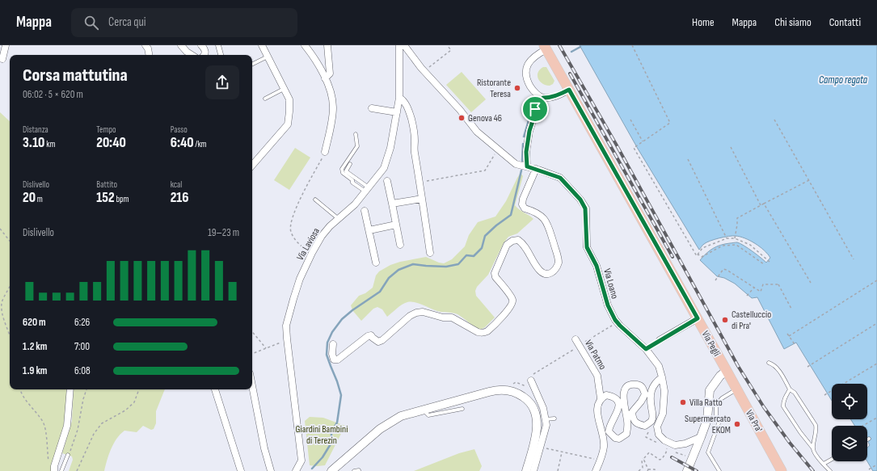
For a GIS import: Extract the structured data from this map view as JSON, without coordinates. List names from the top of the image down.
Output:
{
  "streets": {
    "main road": ["Via Pegli", "Via Pra'"],
    "street": ["Via Laviosa", "Via Loano", "Via Patmo"]
  },
  "crossings": [
    ["Via Pegli", "Via Pra'"]
  ],
  "water": ["Campo regata"],
  "parks": ["Giardini Bambini di Terezin"],
  "places": [
    "Ristorante Teresa",
    "Genova 46",
    "Castelluccio di Pra'",
    "Villa Ratto",
    "Supermercato EKOM"
  ],
  "page": {
    "header": "Mappa",
    "search": "Cerca qui",
    "nav": [
      "Home",
      "Mappa",
      "Chi siamo",
      "Contatti"
    ],
    "heading": ["Corsa mattutina", "06:02 · 5 × 620 m"],
    "stats": [
      ["Distanza", "3.10 km"],
      ["Tempo", "20:40"],
      ["Passo", "6:40 /km"],
      ["Dislivello", "20 m"],
      ["Battito", "152 bpm"],
      ["kcal", "216"]
    ],
    "chart": ["Dislivello", "19–23 m"],
    "list": [
      {
        "name": "620 m",
        "note": "6:26"
      },
      {
        "name": "1.2 km",
        "note": "7:00"
      },
      {
        "name": "1.9 km",
        "note": "6:08"
      }
    ]
  }
}
